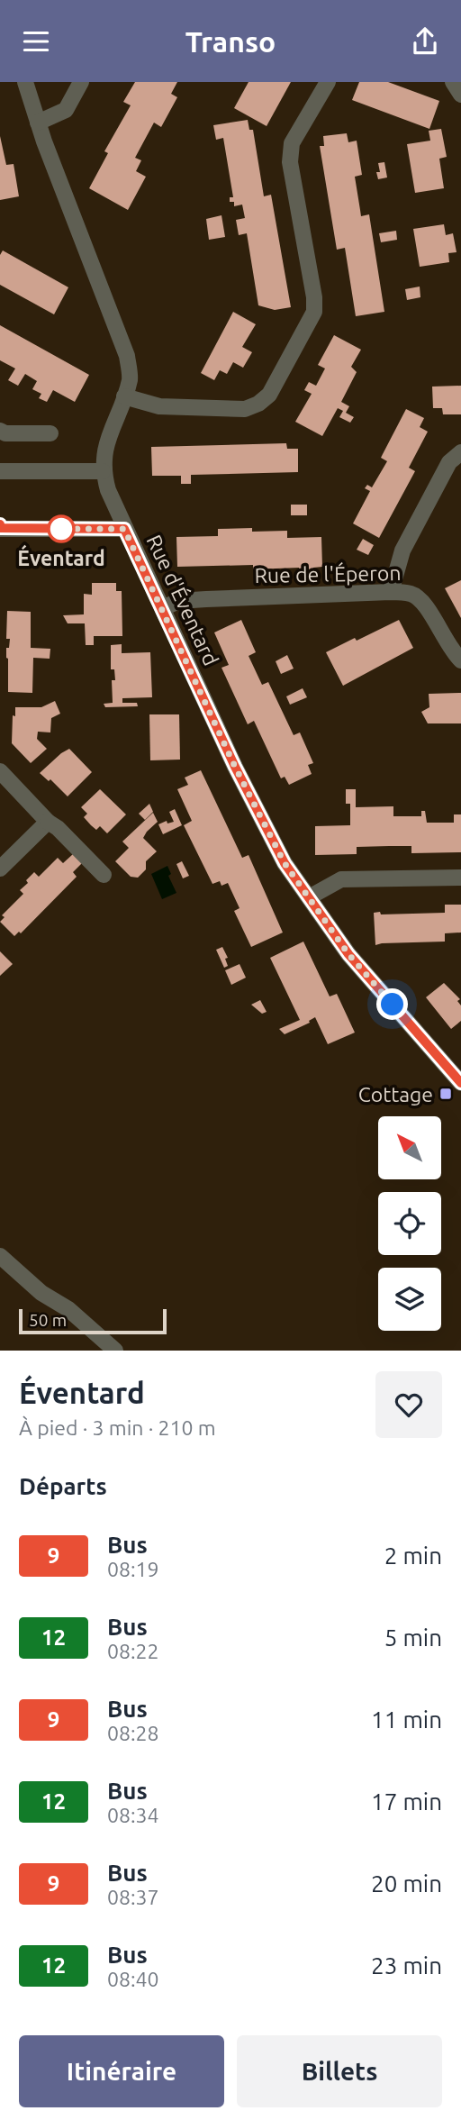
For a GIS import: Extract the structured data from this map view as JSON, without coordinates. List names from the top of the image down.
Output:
{
  "streets": {
    "street": ["Rue de l'Éperon", "Rue d'Éventard"]
  },
  "crossings": [
    ["Rue de l'Éperon", "Rue d'Éventard"]
  ],
  "places": {
    "other": ["Éventard"],
    "transit": ["Cottage"]
  },
  "lines": ["bus line 9"],
  "scale_bar": "50 m",
  "north": "top left",
  "page": {
    "header": "Transo",
    "scale": "50 m",
    "heading": [
      ["Éventard", "À pied · 3 min · 210 m"],
      "Départs"
    ],
    "list": [
      {
        "mark": "9",
        "name": "Bus",
        "note": "08:19",
        "value": "2 min"
      },
      {
        "mark": "12",
        "name": "Bus",
        "note": "08:22",
        "value": "5 min"
      },
      {
        "mark": "9",
        "name": "Bus",
        "note": "08:28",
        "value": "11 min"
      },
      {
        "mark": "12",
        "name": "Bus",
        "note": "08:34",
        "value": "17 min"
      },
      {
        "mark": "9",
        "name": "Bus",
        "note": "08:37",
        "value": "20 min"
      },
      {
        "mark": "12",
        "name": "Bus",
        "note": "08:40",
        "value": "23 min"
      }
    ],
    "buttons": ["Itinéraire", "Billets"]
  }
}
